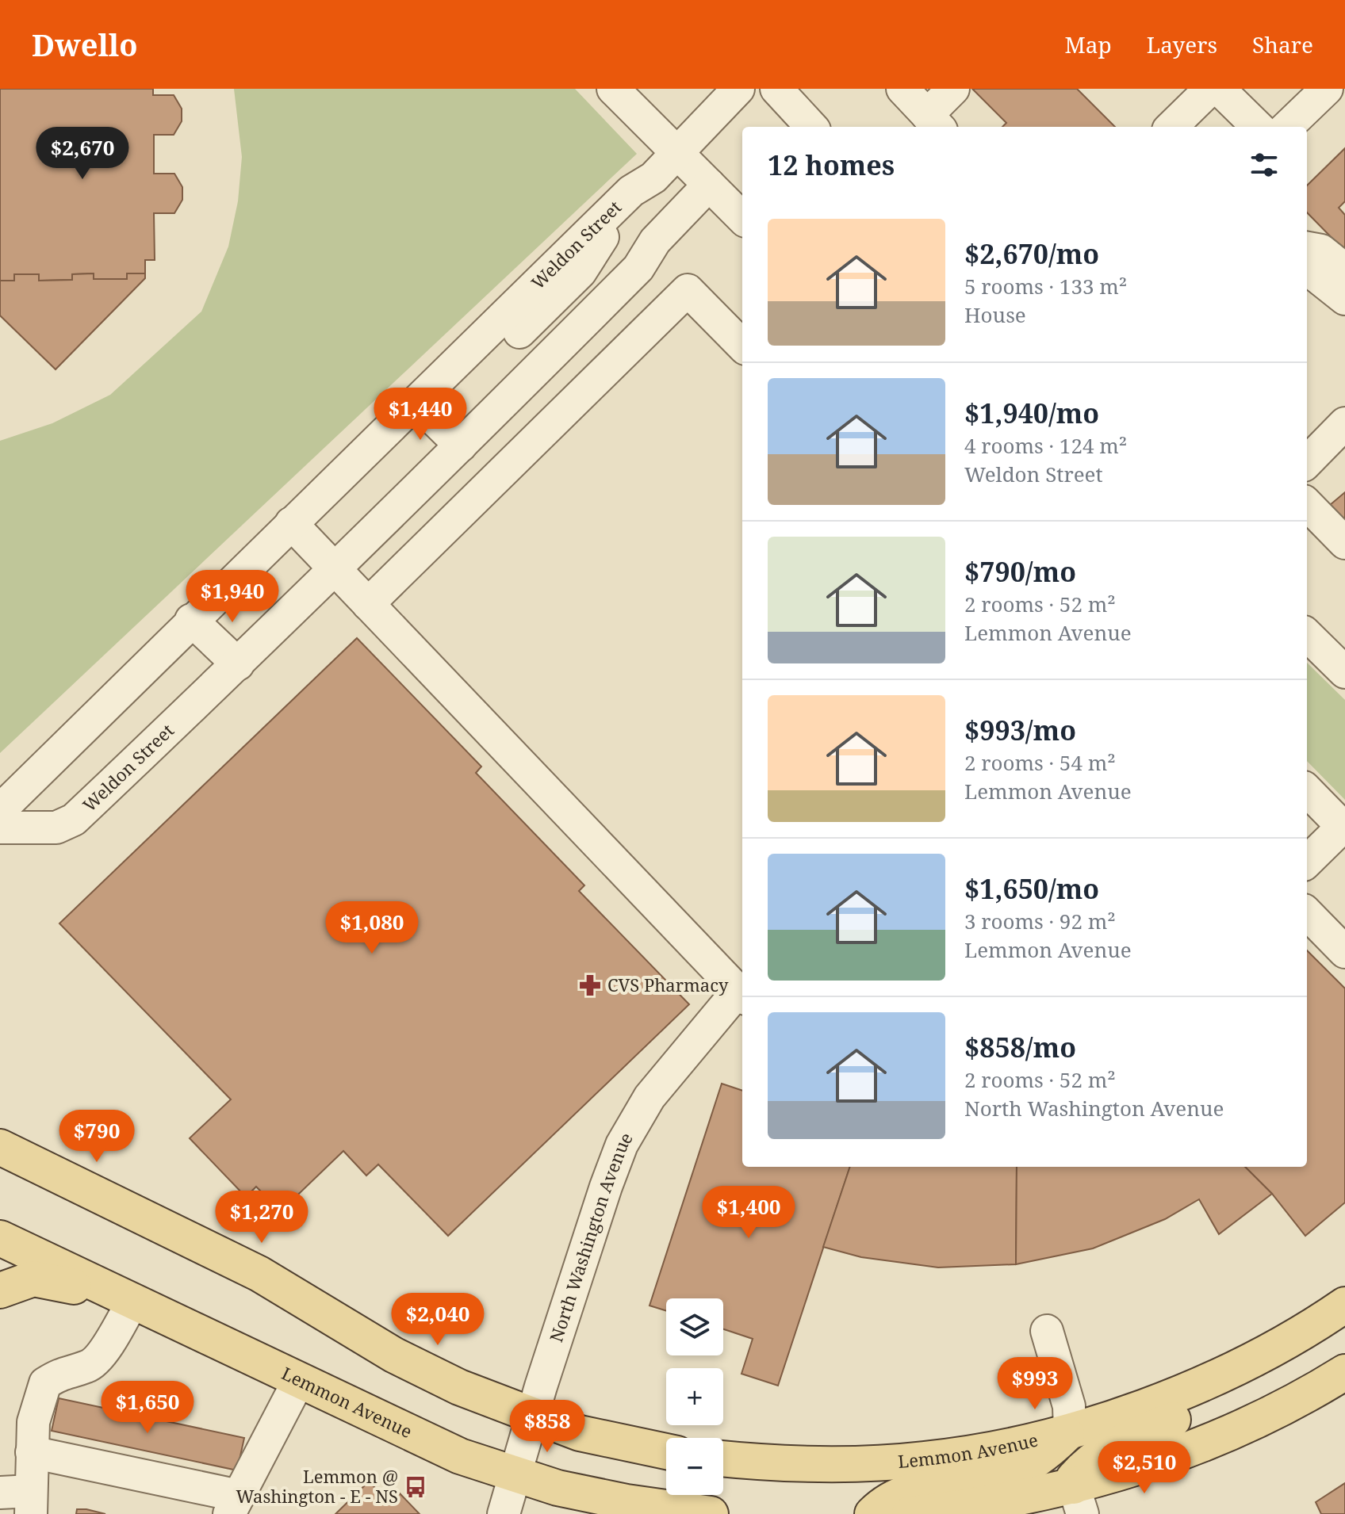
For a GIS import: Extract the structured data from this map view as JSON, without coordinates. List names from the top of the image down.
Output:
{
  "streets": {
    "main road": ["Lemmon Avenue"],
    "street": ["Weldon Street", "North Washington Avenue"]
  },
  "crossings": [
    ["North Washington Avenue", "Lemmon Avenue"]
  ],
  "places": {
    "pharmacy": ["CVS Pharmacy"],
    "bus stop": ["Lemmon @ Washington - E - NS"]
  },
  "page": {
    "header": "Dwello",
    "nav": ["Map", "Layers", "Share"],
    "price": [
      "$2,670",
      "$1,440",
      "$1,940",
      "$1,080",
      "$790",
      "$1,400",
      "$1,270",
      "$2,040",
      "$993",
      "$1,650",
      "$858",
      "$2,510"
    ],
    "heading": "12 homes",
    "list": [
      {
        "name": "$2,670/mo",
        "note": "5 rooms · 133 m² · House"
      },
      {
        "name": "$1,940/mo",
        "note": "4 rooms · 124 m² · Weldon Street"
      },
      {
        "name": "$790/mo",
        "note": "2 rooms · 52 m² · Lemmon Avenue"
      },
      {
        "name": "$993/mo",
        "note": "2 rooms · 54 m² · Lemmon Avenue"
      },
      {
        "name": "$1,650/mo",
        "note": "3 rooms · 92 m² · Lemmon Avenue"
      },
      {
        "name": "$858/mo",
        "note": "2 rooms · 52 m² · North Washington Avenue"
      }
    ],
    "map_buttons": ["+", "−"]
  }
}
